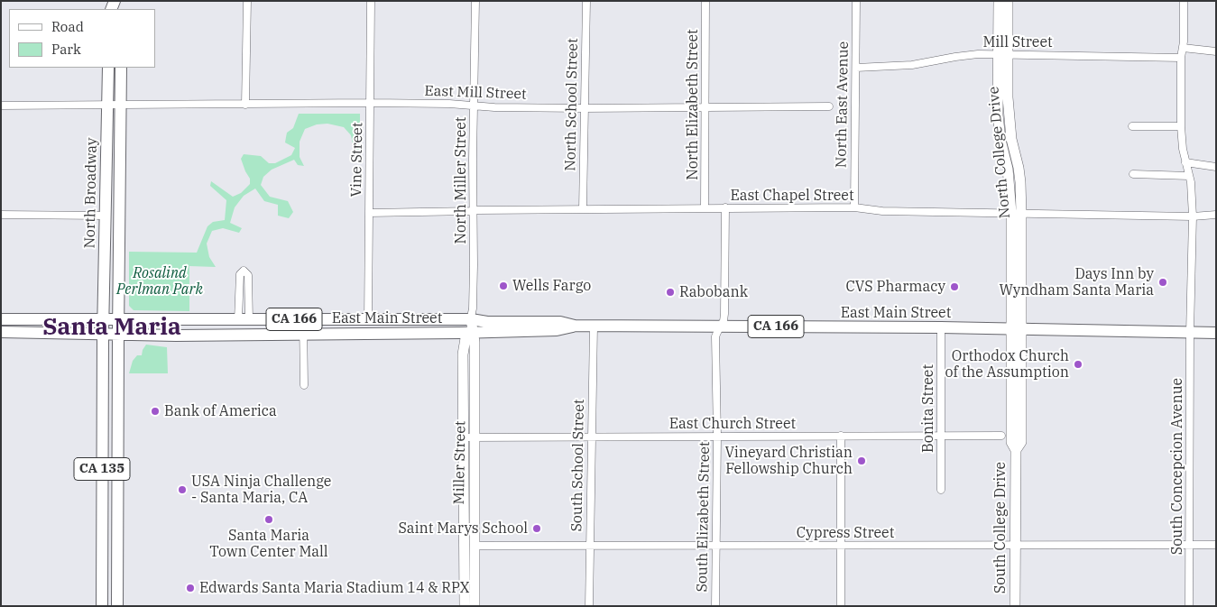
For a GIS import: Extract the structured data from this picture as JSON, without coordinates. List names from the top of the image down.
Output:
{
  "streets": {
    "main road": [
      "North Broadway",
      "East Main Street",
      "CA 166",
      "CA 135"
    ],
    "street": [
      "Mill Street",
      "East Mill Street",
      "North School Street",
      "North Elizabeth Street",
      "North East Avenue",
      "North College Drive",
      "Vine Street",
      "North Miller Street",
      "East Chapel Street",
      "Bonita Street",
      "East Church Street",
      "Miller Street",
      "South School Street",
      "South Concepcion Avenue",
      "South Elizabeth Street",
      "South College Drive",
      "Cypress Street"
    ]
  },
  "crossings": [
    ["Mill Street", "North East Avenue"],
    ["Mill Street", "North College Drive"],
    ["Mill Street", "South Concepcion Avenue"],
    ["East Mill Street", "North School Street"],
    ["East Mill Street", "North Elizabeth Street"],
    ["East Mill Street", "Vine Street"],
    ["East Mill Street", "North Miller Street"],
    ["East Mill Street", "North Broadway"],
    ["North School Street", "East Chapel Street"],
    ["North Elizabeth Street", "East Chapel Street"],
    ["North East Avenue", "East Chapel Street"],
    ["North College Drive", "East Chapel Street"],
    ["North College Drive", "East Main Street"],
    ["North College Drive", "South College Drive"],
    ["Vine Street", "East Chapel Street"],
    ["Vine Street", "East Main Street"],
    ["North Miller Street", "East Chapel Street"],
    ["North Miller Street", "East Main Street"],
    ["North Miller Street", "Miller Street"],
    ["North Broadway", "East Main Street"],
    ["North Broadway", "CA 166"],
    ["North Broadway", "CA 135"],
    ["East Chapel Street", "South Concepcion Avenue"],
    ["East Main Street", "CA 166"],
    ["East Main Street", "Bonita Street"],
    ["East Main Street", "Miller Street"],
    ["East Main Street", "South School Street"],
    ["East Main Street", "South Concepcion Avenue"],
    ["East Main Street", "CA 135"],
    ["East Main Street", "South Elizabeth Street"],
    ["East Main Street", "South College Drive"],
    ["CA 166", "CA 135"],
    ["Bonita Street", "East Church Street"],
    ["East Church Street", "Miller Street"],
    ["East Church Street", "South School Street"],
    ["East Church Street", "South Elizabeth Street"],
    ["Miller Street", "Cypress Street"],
    ["South School Street", "Cypress Street"],
    ["South Concepcion Avenue", "Cypress Street"],
    ["South Elizabeth Street", "Cypress Street"],
    ["South College Drive", "Cypress Street"]
  ],
  "districts": ["Santa Maria"],
  "parks": ["Rosalind Perlman Park"],
  "places": [
    "Days Inn by Wyndham Santa Maria",
    "Wells Fargo",
    "CVS Pharmacy",
    "Rabobank",
    "Orthodox Church of the Assumption",
    "Bank of America",
    "Vineyard Christian Fellowship Church",
    "USA Ninja Challenge - Santa Maria, CA",
    "Santa Maria Town Center Mall",
    "Saint Marys School",
    "Edwards Santa Maria Stadium 14 & RPX"
  ],
  "legend": ["Road", "Park"]
}
